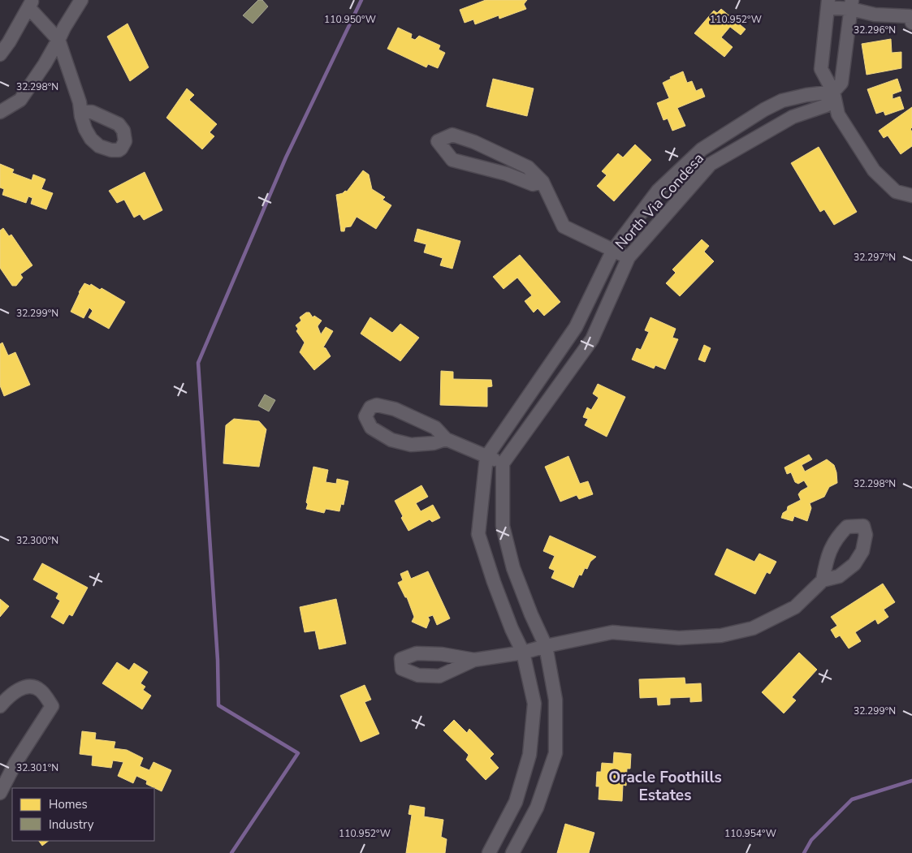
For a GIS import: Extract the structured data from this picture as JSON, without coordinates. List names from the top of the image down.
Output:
{
  "streets": {
    "street": ["North Via Condesa"]
  },
  "districts": ["Oracle Foothills Estates"],
  "legend": ["Homes", "Industry"],
  "coordinates": [
    "110.950°W",
    "110.952°W",
    "32.296°N",
    "32.298°N",
    "32.297°N",
    "32.299°N",
    "32.300°N",
    "32.301°N",
    "110.954°W"
  ]
}
